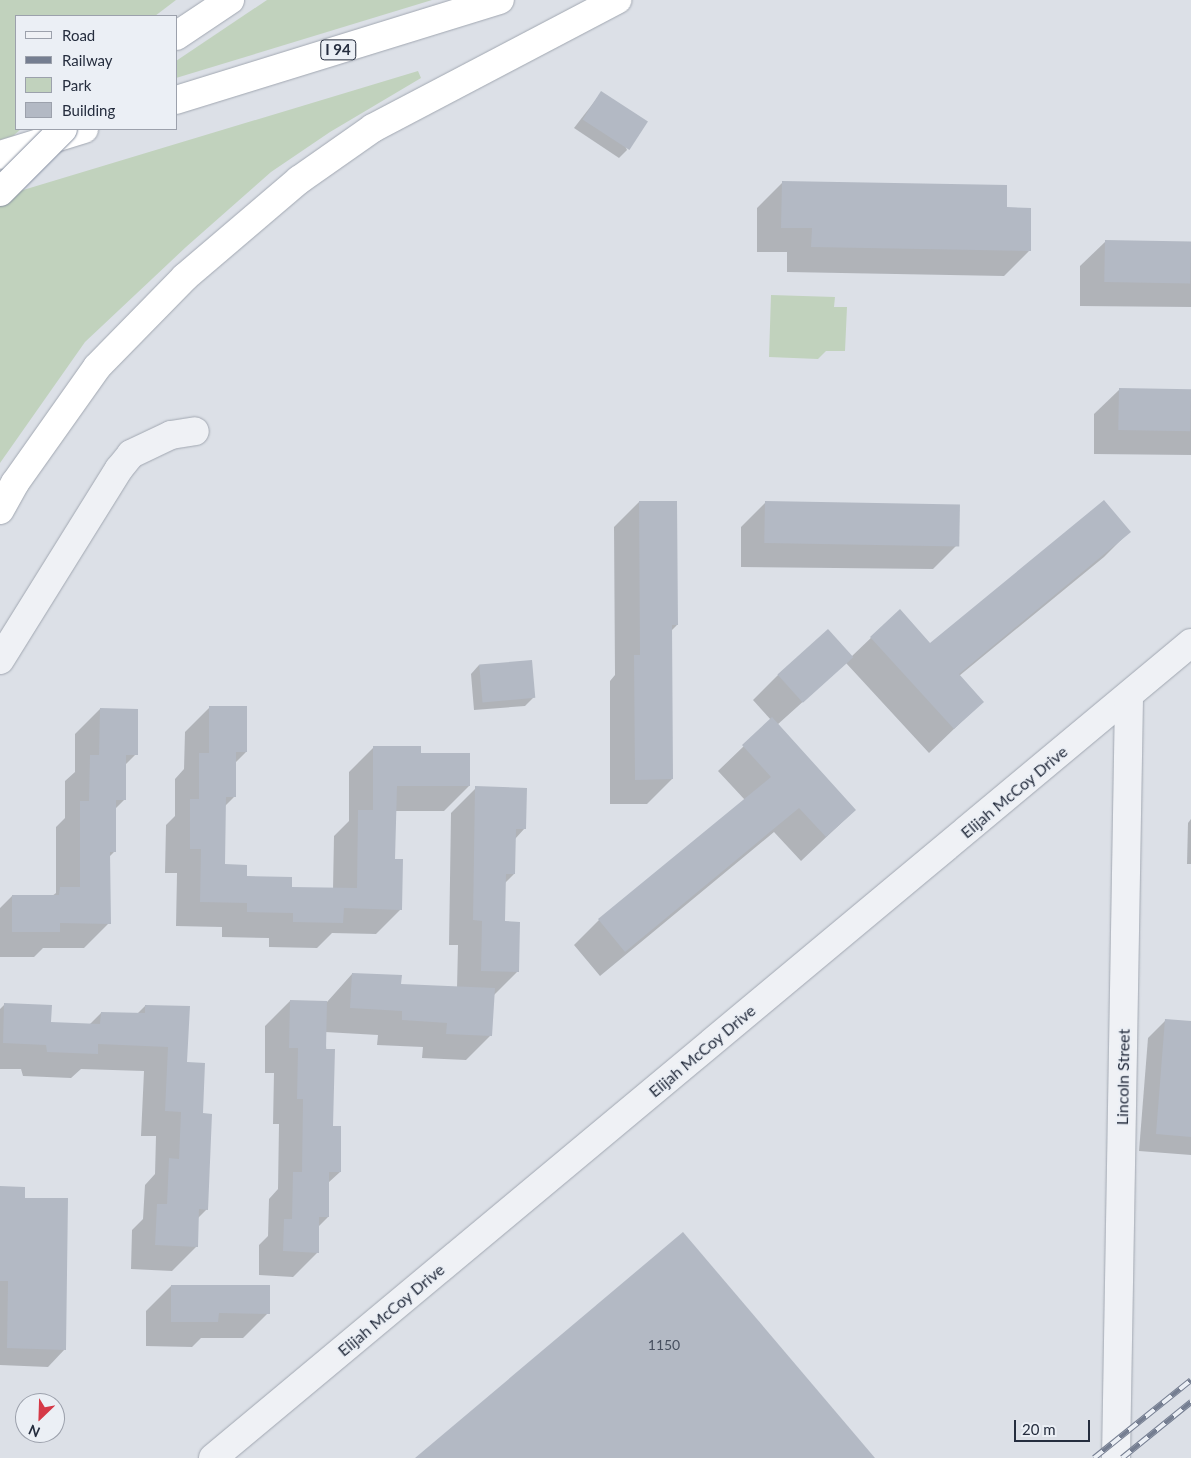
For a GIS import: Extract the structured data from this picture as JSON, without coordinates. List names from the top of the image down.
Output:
{
  "streets": {
    "highway": ["I 94"],
    "street": ["Elijah McCoy Drive", "Lincoln Street"]
  },
  "crossings": [
    ["Elijah McCoy Drive", "Lincoln Street"]
  ],
  "house_numbers": ["1150"],
  "legend": [
    "Road",
    "Railway",
    "Park",
    "Building"
  ],
  "scale_bar": "20 m",
  "north": "bottom left"
}
